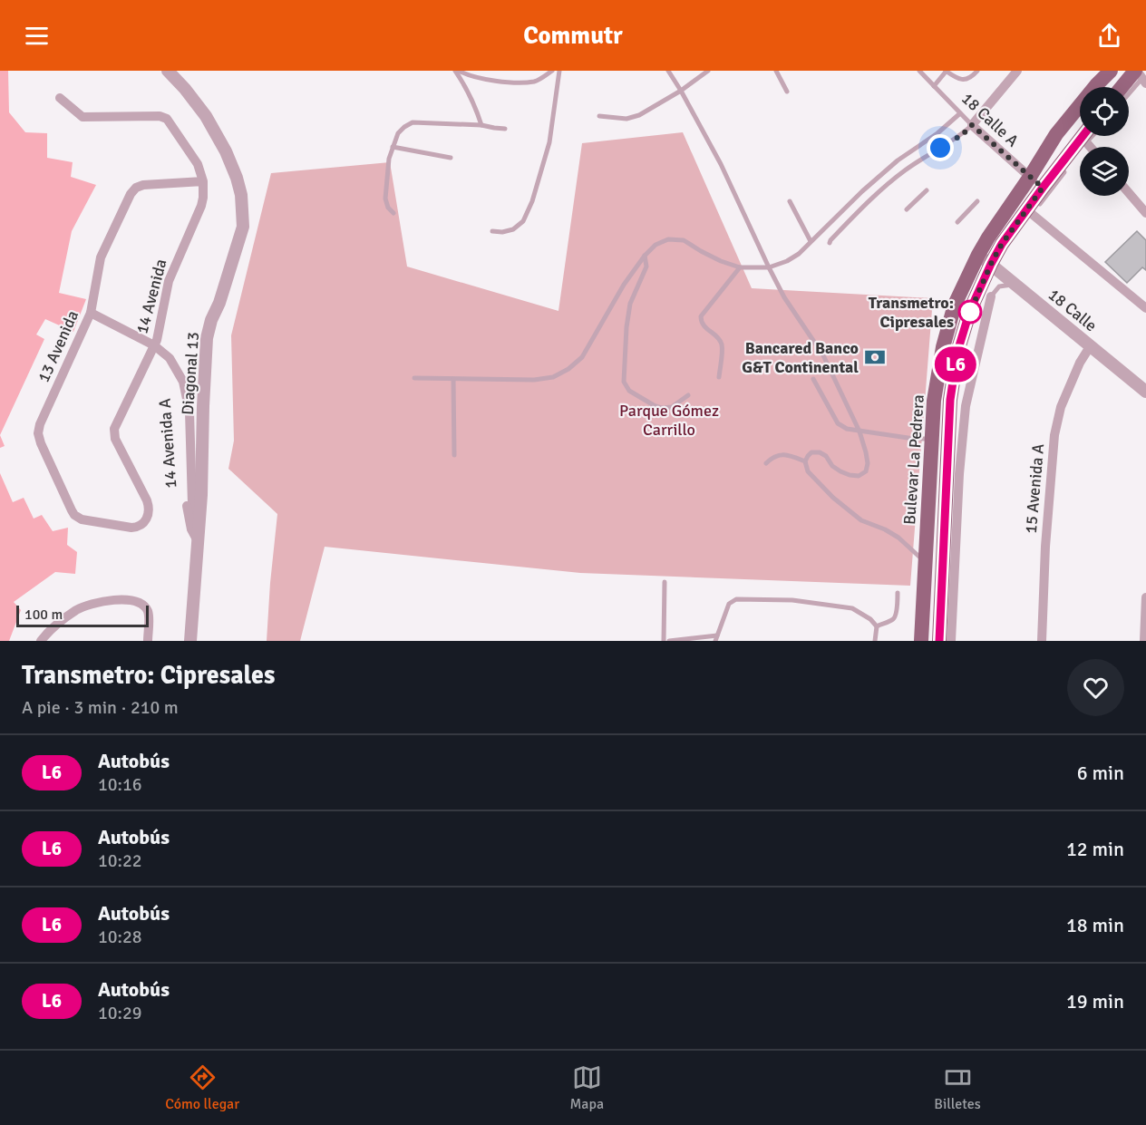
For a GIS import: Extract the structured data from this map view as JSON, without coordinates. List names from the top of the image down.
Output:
{
  "streets": {
    "main road": ["Bulevar La Pedrera"],
    "street": [
      "18 Calle A",
      "14 Avenida",
      "18 Calle",
      "13 Avenida",
      "Diagonal 13",
      "14 Avenida A",
      "15 Avenida A"
    ]
  },
  "crossings": [
    ["18 Calle A", "Bulevar La Pedrera"],
    ["14 Avenida", "13 Avenida"],
    ["14 Avenida", "14 Avenida A"],
    ["18 Calle", "Bulevar La Pedrera"],
    ["18 Calle", "15 Avenida A"],
    ["Diagonal 13", "14 Avenida A"]
  ],
  "parks": ["Parque Gómez Carrillo"],
  "places": {
    "other": ["Transmetro: Cipresales"],
    "bank": ["Bancared Banco G&T Continental"]
  },
  "lines": ["bus line L6"],
  "scale_bar": "100 m",
  "page": {
    "header": "Commutr",
    "on_map": "L6",
    "scale": "100 m",
    "heading": ["Transmetro: Cipresales", "A pie · 3 min · 210 m"],
    "list": [
      {
        "mark": "L6",
        "name": "Autobús",
        "note": "10:16",
        "value": "6 min"
      },
      {
        "mark": "L6",
        "name": "Autobús",
        "note": "10:22",
        "value": "12 min"
      },
      {
        "mark": "L6",
        "name": "Autobús",
        "note": "10:28",
        "value": "18 min"
      },
      {
        "mark": "L6",
        "name": "Autobús",
        "note": "10:29",
        "value": "19 min"
      }
    ],
    "tabs": ["Cómo llegar", "Mapa", "Billetes"]
  }
}
